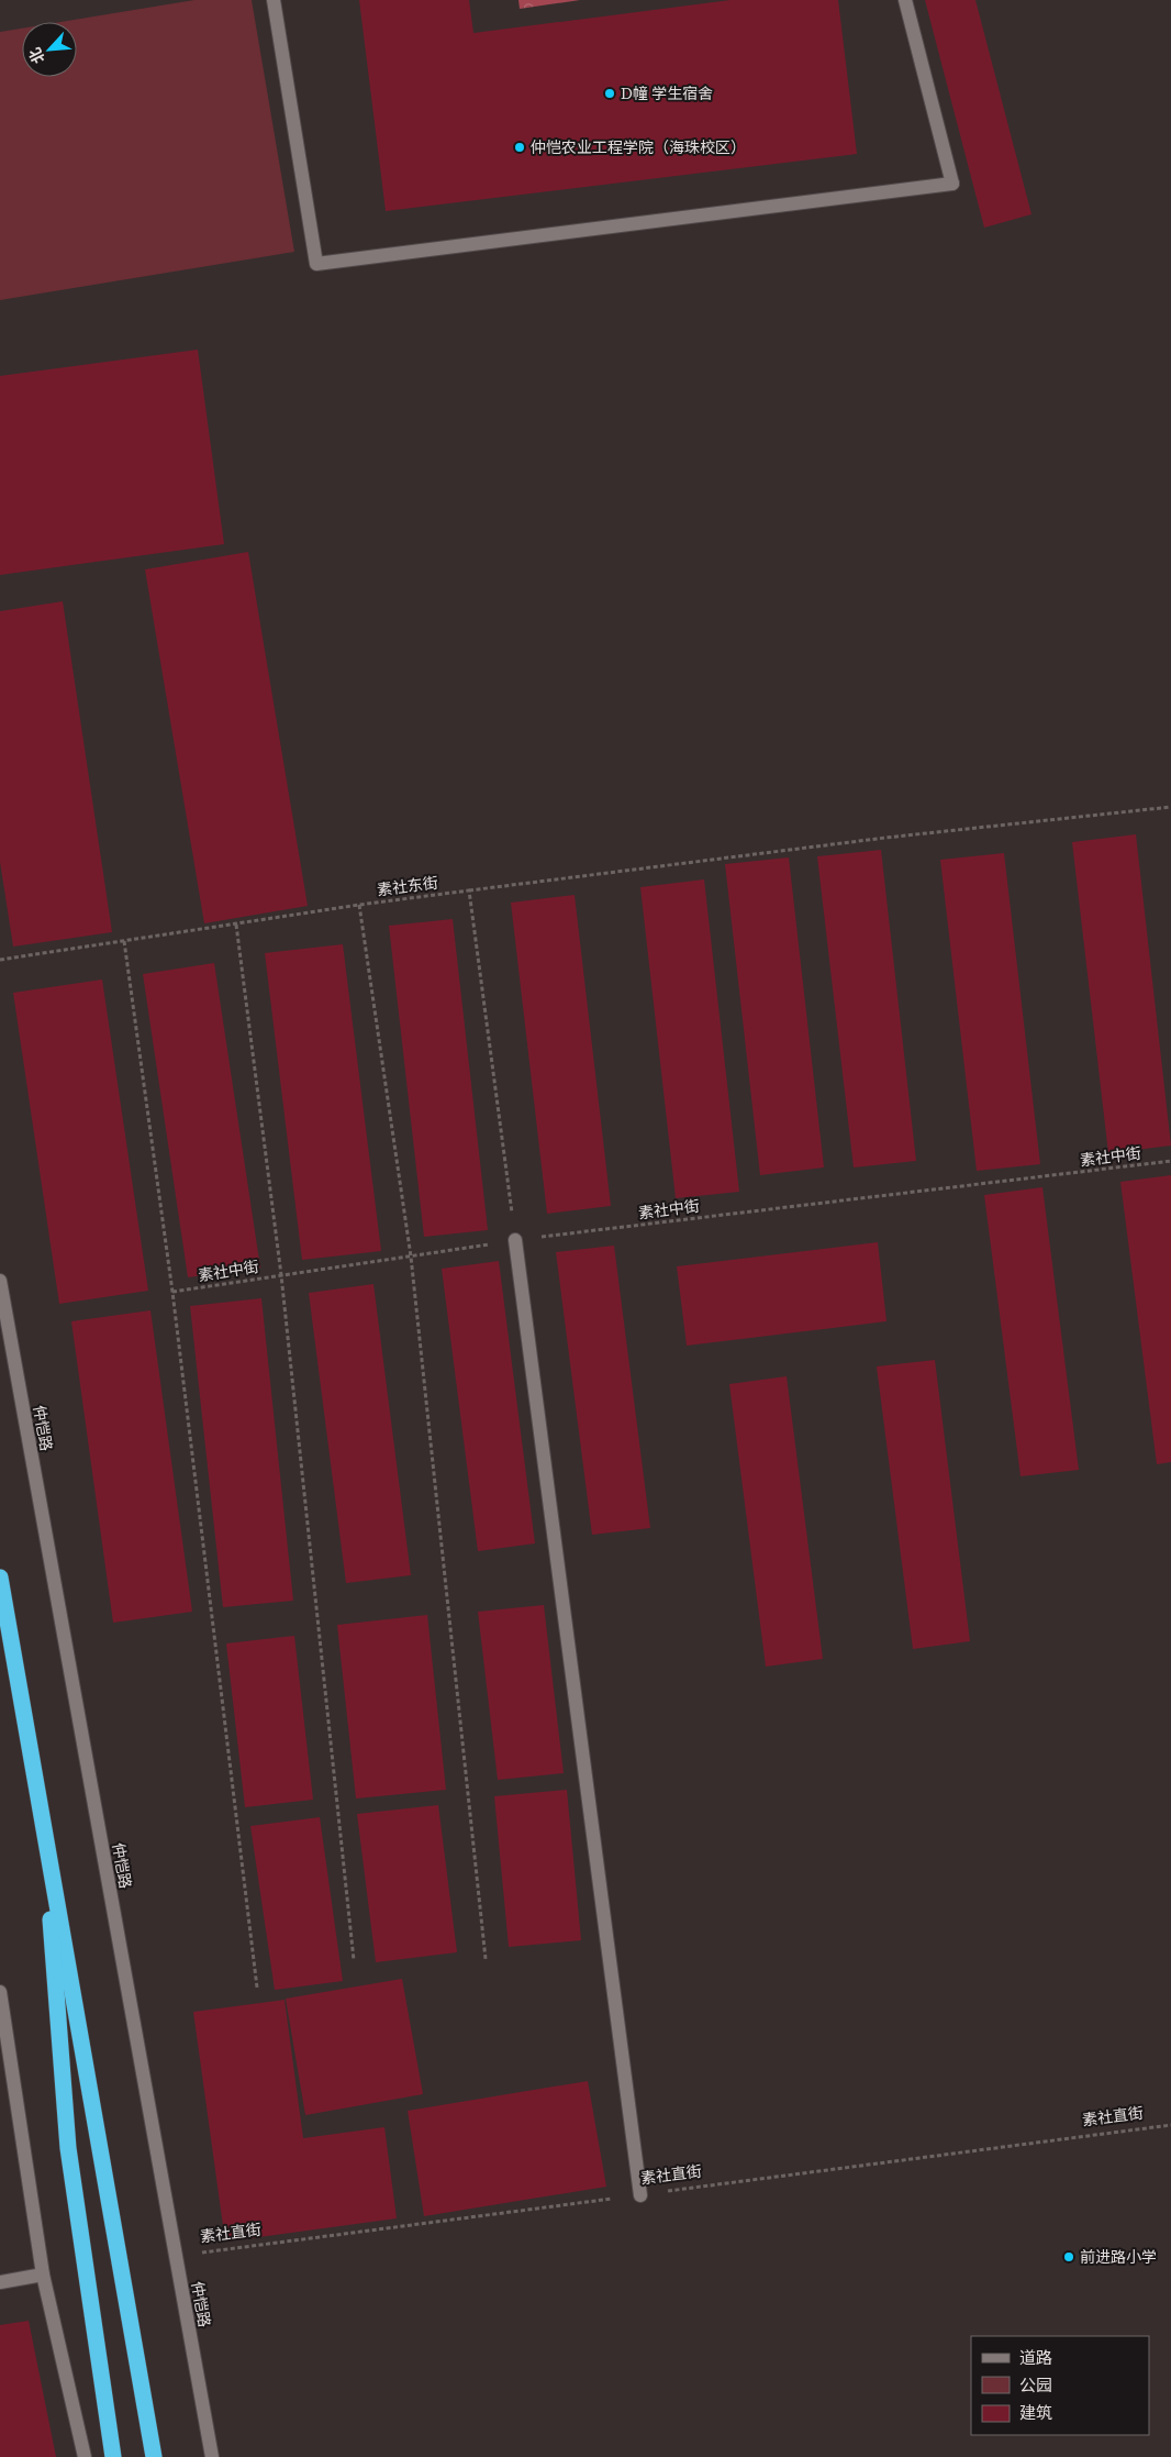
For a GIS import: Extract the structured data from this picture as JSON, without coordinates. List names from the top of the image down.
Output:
{
  "streets": {
    "main road": ["仲恺路"],
    "path": ["素社东街", "素社中街", "素社直街"]
  },
  "crossings": [
    ["仲恺路", "素社直街"]
  ],
  "places": ["D幢 学生宿舍", "仲恺农业工程学院（海珠校区）", "前进路小学"],
  "legend": ["道路", "公园", "建筑"],
  "north": "bottom left"
}
